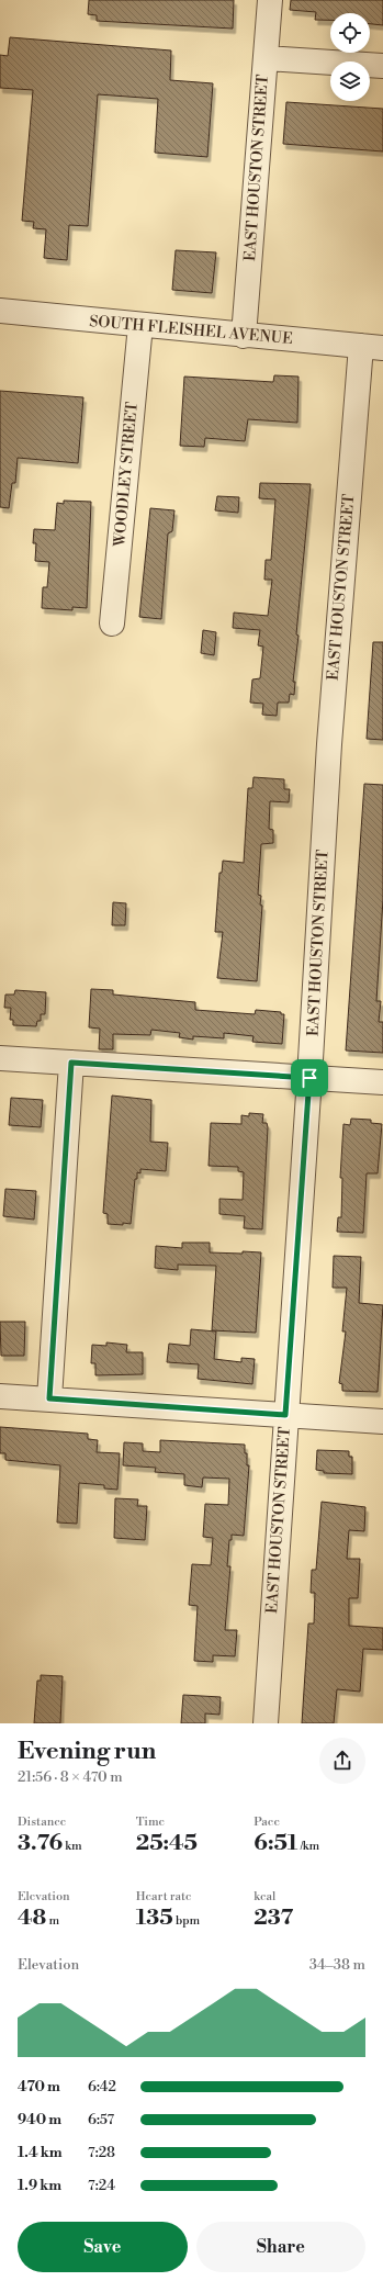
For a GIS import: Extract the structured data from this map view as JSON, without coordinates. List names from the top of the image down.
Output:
{
  "streets": {
    "street": ["EAST HOUSTON STREET", "SOUTH FLEISHEL AVENUE", "WOODLEY STREET"]
  },
  "crossings": [
    ["EAST HOUSTON STREET", "SOUTH FLEISHEL AVENUE"],
    ["SOUTH FLEISHEL AVENUE", "WOODLEY STREET"]
  ],
  "page": {
    "heading": ["Evening run", "21:56 · 8 × 470 m"],
    "stats": [
      ["Distance", "3.76 km"],
      ["Time", "25:45"],
      ["Pace", "6:51 /km"],
      ["Elevation", "48 m"],
      ["Heart rate", "135 bpm"],
      ["kcal", "237"]
    ],
    "chart": ["Elevation", "34–38 m"],
    "list": [
      {
        "name": "470 m",
        "note": "6:42"
      },
      {
        "name": "940 m",
        "note": "6:57"
      },
      {
        "name": "1.4 km",
        "note": "7:28"
      },
      {
        "name": "1.9 km",
        "note": "7:24"
      }
    ],
    "buttons": ["Save", "Share"]
  }
}
